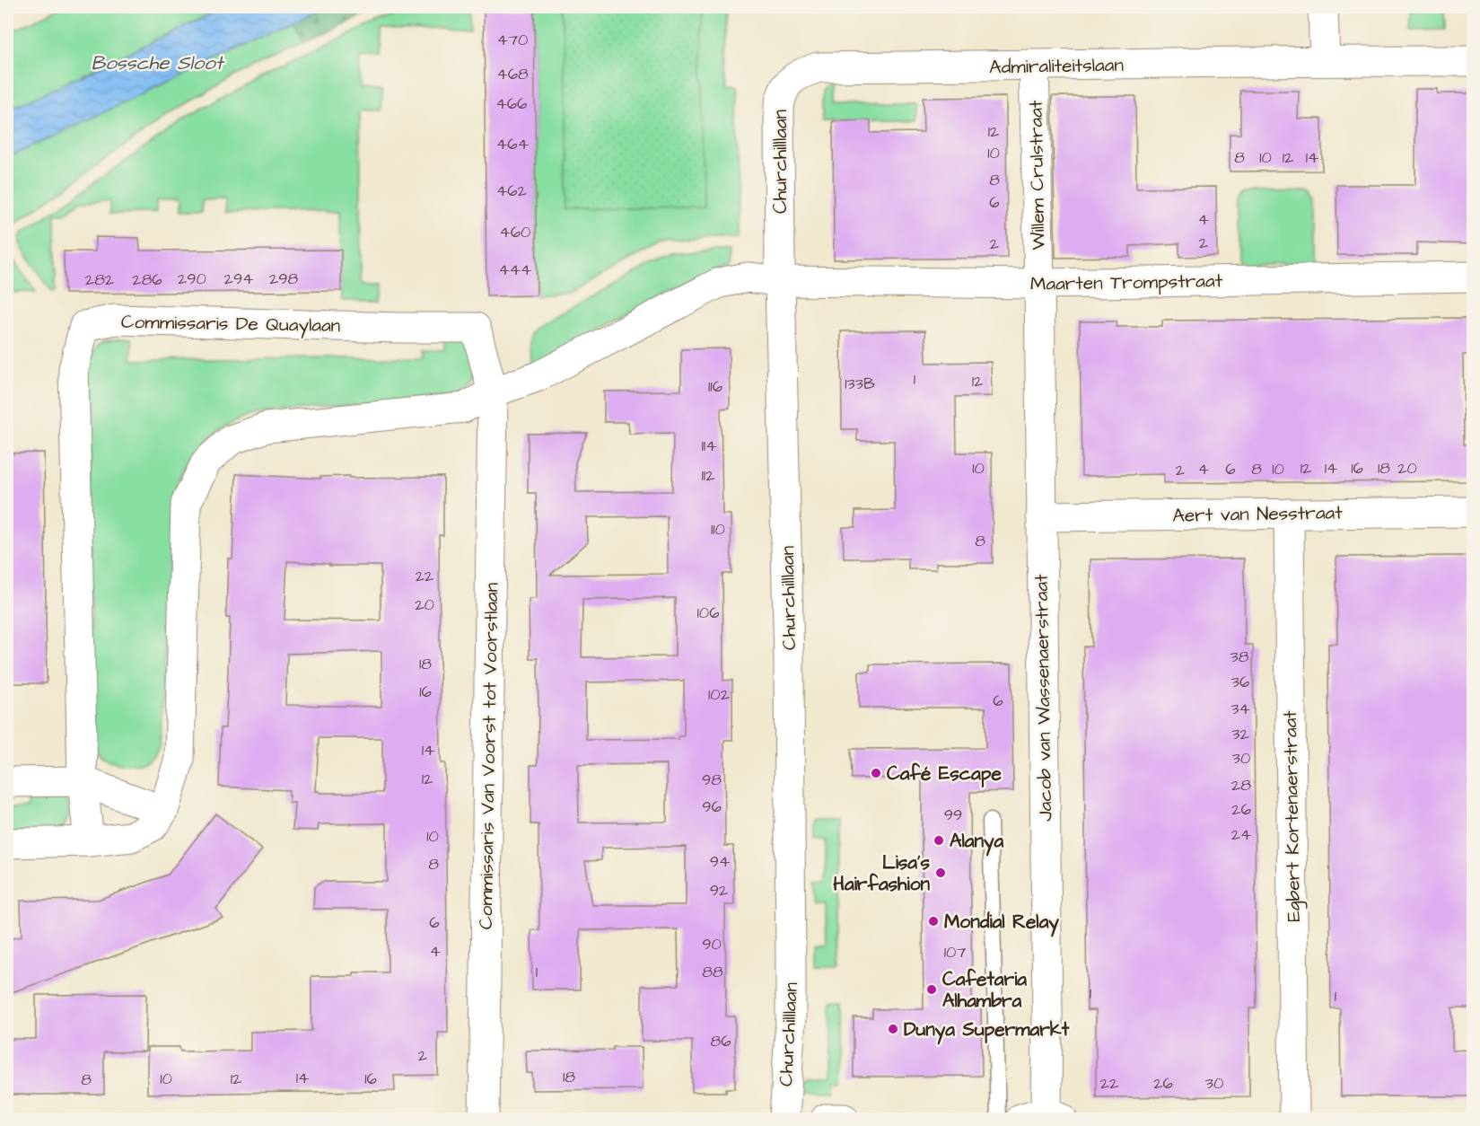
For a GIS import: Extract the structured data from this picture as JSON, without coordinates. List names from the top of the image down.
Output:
{
  "streets": {
    "street": [
      "Admiraliteitslaan",
      "Churchilllaan",
      "Willem Crulstraat",
      "Maarten Trompstraat",
      "Commissaris De Quaylaan",
      "Aert van Nesstraat",
      "Jacob van Wassenaerstraat",
      "Commissaris Van Voorst tot Voorstlaan",
      "Egbert Kortenaerstraat"
    ]
  },
  "crossings": [
    ["Admiraliteitslaan", "Churchilllaan"],
    ["Admiraliteitslaan", "Willem Crulstraat"],
    ["Churchilllaan", "Maarten Trompstraat"],
    ["Willem Crulstraat", "Maarten Trompstraat"],
    ["Willem Crulstraat", "Jacob van Wassenaerstraat"],
    ["Maarten Trompstraat", "Jacob van Wassenaerstraat"],
    ["Commissaris De Quaylaan", "Commissaris Van Voorst tot Voorstlaan"],
    ["Aert van Nesstraat", "Jacob van Wassenaerstraat"],
    ["Aert van Nesstraat", "Egbert Kortenaerstraat"]
  ],
  "water": ["Bossche Sloot"],
  "places": [
    "Café Escape",
    "Alanya",
    "Lisa's Hairfashion",
    "Mondial Relay",
    "Cafetaria Alhambra",
    "Dunya Supermarkt"
  ],
  "house_numbers": [
    "470",
    "468",
    "466",
    "12",
    "464",
    "10",
    "8",
    "10",
    "12",
    "14",
    "8",
    "462",
    "6",
    "4",
    "460",
    "2",
    "2",
    "444",
    "290",
    "294",
    "298",
    "282",
    "286",
    "1",
    "12",
    "133B",
    "116",
    "114",
    "10",
    "12",
    "14",
    "16",
    "18",
    "20",
    "4",
    "6",
    "8",
    "10",
    "2",
    "112",
    "110",
    "8",
    "22",
    "20",
    "106",
    "38",
    "18",
    "36",
    "16",
    "102",
    "6",
    "34",
    "32",
    "14",
    "30",
    "12",
    "98",
    "28",
    "96",
    "26",
    "99",
    "24",
    "10",
    "94",
    "8",
    "92",
    "6",
    "90",
    "4",
    "107",
    "1",
    "88",
    "1",
    "1",
    "86",
    "2",
    "18",
    "14",
    "10",
    "12",
    "16",
    "8",
    "22",
    "26",
    "30"
  ]
}
